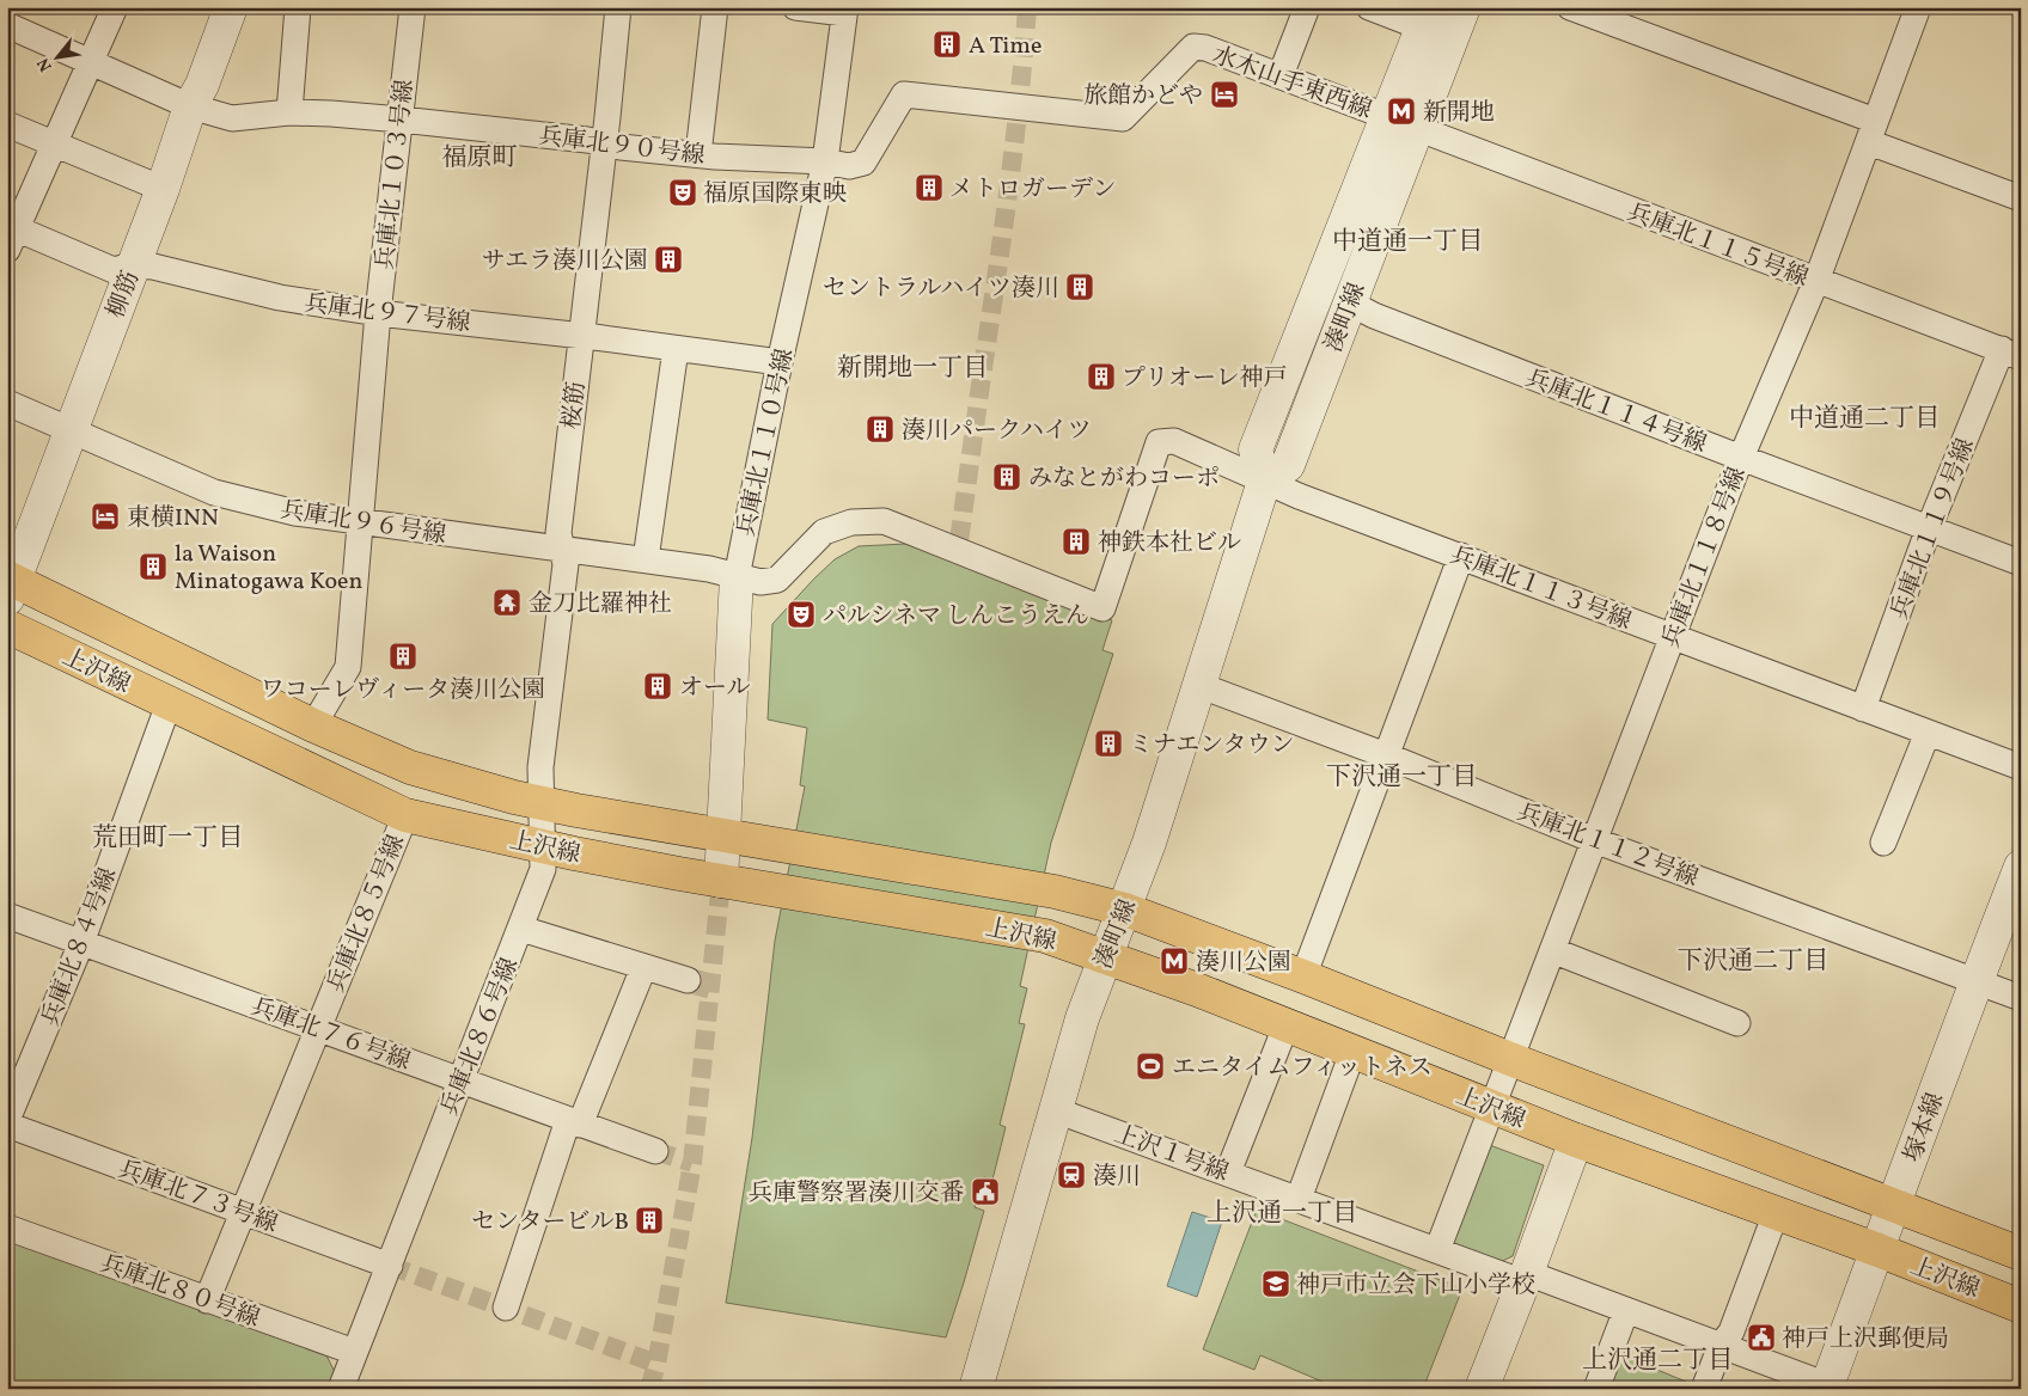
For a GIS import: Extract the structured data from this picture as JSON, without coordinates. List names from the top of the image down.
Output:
{
  "streets": {
    "main road": ["上沢線"],
    "street": [
      "水木山手東西線",
      "兵庫北９０号線",
      "兵庫北１０３号線",
      "兵庫北１１５号線",
      "柳筋",
      "兵庫北９７号線",
      "湊町線",
      "桜筋",
      "兵庫北１１４号線",
      "兵庫北１１０号線",
      "兵庫北９６号線",
      "兵庫北１１９号線",
      "兵庫北１１８号線",
      "兵庫北１１３号線",
      "兵庫北１１２号線",
      "兵庫北８５号線",
      "兵庫北８４号線",
      "兵庫北７６号線",
      "兵庫北８６号線",
      "塚本線",
      "上沢１号線",
      "兵庫北７３号線",
      "兵庫北８０号線"
    ]
  },
  "crossings": [
    ["水木山手東西線", "兵庫北９０号線"],
    ["水木山手東西線", "兵庫北１１５号線"],
    ["水木山手東西線", "湊町線"],
    ["兵庫北９０号線", "兵庫北１０３号線"],
    ["兵庫北９０号線", "柳筋"],
    ["兵庫北９０号線", "桜筋"],
    ["兵庫北９０号線", "兵庫北１１０号線"],
    ["兵庫北１０３号線", "兵庫北９７号線"],
    ["兵庫北１０３号線", "兵庫北９６号線"],
    ["兵庫北１０３号線", "上沢線"],
    ["兵庫北１１５号線", "湊町線"],
    ["兵庫北１１５号線", "兵庫北１１９号線"],
    ["兵庫北１１５号線", "兵庫北１１８号線"],
    ["柳筋", "兵庫北９７号線"],
    ["柳筋", "兵庫北９６号線"],
    ["柳筋", "上沢線"],
    ["兵庫北９７号線", "桜筋"],
    ["兵庫北９７号線", "兵庫北１１０号線"],
    ["湊町線", "兵庫北１１４号線"],
    ["湊町線", "兵庫北１１３号線"],
    ["湊町線", "上沢線"],
    ["湊町線", "兵庫北１１２号線"],
    ["湊町線", "上沢１号線"],
    ["桜筋", "兵庫北９６号線"],
    ["桜筋", "上沢線"],
    ["桜筋", "兵庫北８６号線"],
    ["兵庫北１１４号線", "兵庫北１１９号線"],
    ["兵庫北１１４号線", "兵庫北１１８号線"],
    ["兵庫北１１０号線", "兵庫北９６号線"],
    ["兵庫北１１０号線", "上沢線"],
    ["兵庫北９６号線", "兵庫北１１３号線"],
    ["兵庫北１１９号線", "兵庫北１１３号線"],
    ["兵庫北１１８号線", "兵庫北１１３号線"],
    ["兵庫北１１８号線", "上沢線"],
    ["兵庫北１１８号線", "兵庫北１１２号線"],
    ["兵庫北１１８号線", "上沢１号線"],
    ["上沢線", "兵庫北８５号線"],
    ["上沢線", "兵庫北８４号線"],
    ["上沢線", "兵庫北８６号線"],
    ["上沢線", "塚本線"],
    ["兵庫北１１２号線", "塚本線"],
    ["兵庫北８５号線", "兵庫北７６号線"],
    ["兵庫北８５号線", "兵庫北７３号線"],
    ["兵庫北８５号線", "兵庫北８０号線"],
    ["兵庫北８４号線", "兵庫北７６号線"],
    ["兵庫北７６号線", "兵庫北８６号線"],
    ["兵庫北８６号線", "兵庫北７３号線"],
    ["兵庫北８６号線", "兵庫北８０号線"],
    ["塚本線", "上沢１号線"]
  ],
  "districts": [
    "福原町",
    "中道通一丁目",
    "新開地一丁目",
    "中道通二丁目",
    "下沢通一丁目",
    "荒田町一丁目",
    "下沢通二丁目",
    "上沢通一丁目",
    "上沢通二丁目"
  ],
  "places": {
    "building": [
      "A Time",
      "メトロガーデン",
      "サエラ湊川公園",
      "セントラルハイツ湊川",
      "プリオーレ神戸",
      "湊川パークハイツ",
      "みなとがわコーポ",
      "神鉄本社ビル",
      "la Waison Minatogawa Koen",
      "ワコーレヴィータ湊川公園",
      "オール",
      "ミナエンタウン",
      "センタービルB"
    ],
    "hotel": ["旅館かどや", "東横INN"],
    "metro station": ["新開地", "湊川公園"],
    "theatre": ["福原国際東映", "パルシネマ しんこうえん"],
    "temple": ["金刀比羅神社"],
    "sports": ["エニタイムフィットネス"],
    "station": ["湊川"],
    "public building": ["兵庫警察署湊川交番", "神戸上沢郵便局"],
    "school or university": ["神戸市立会下山小学校"]
  },
  "north": "bottom left"
}
